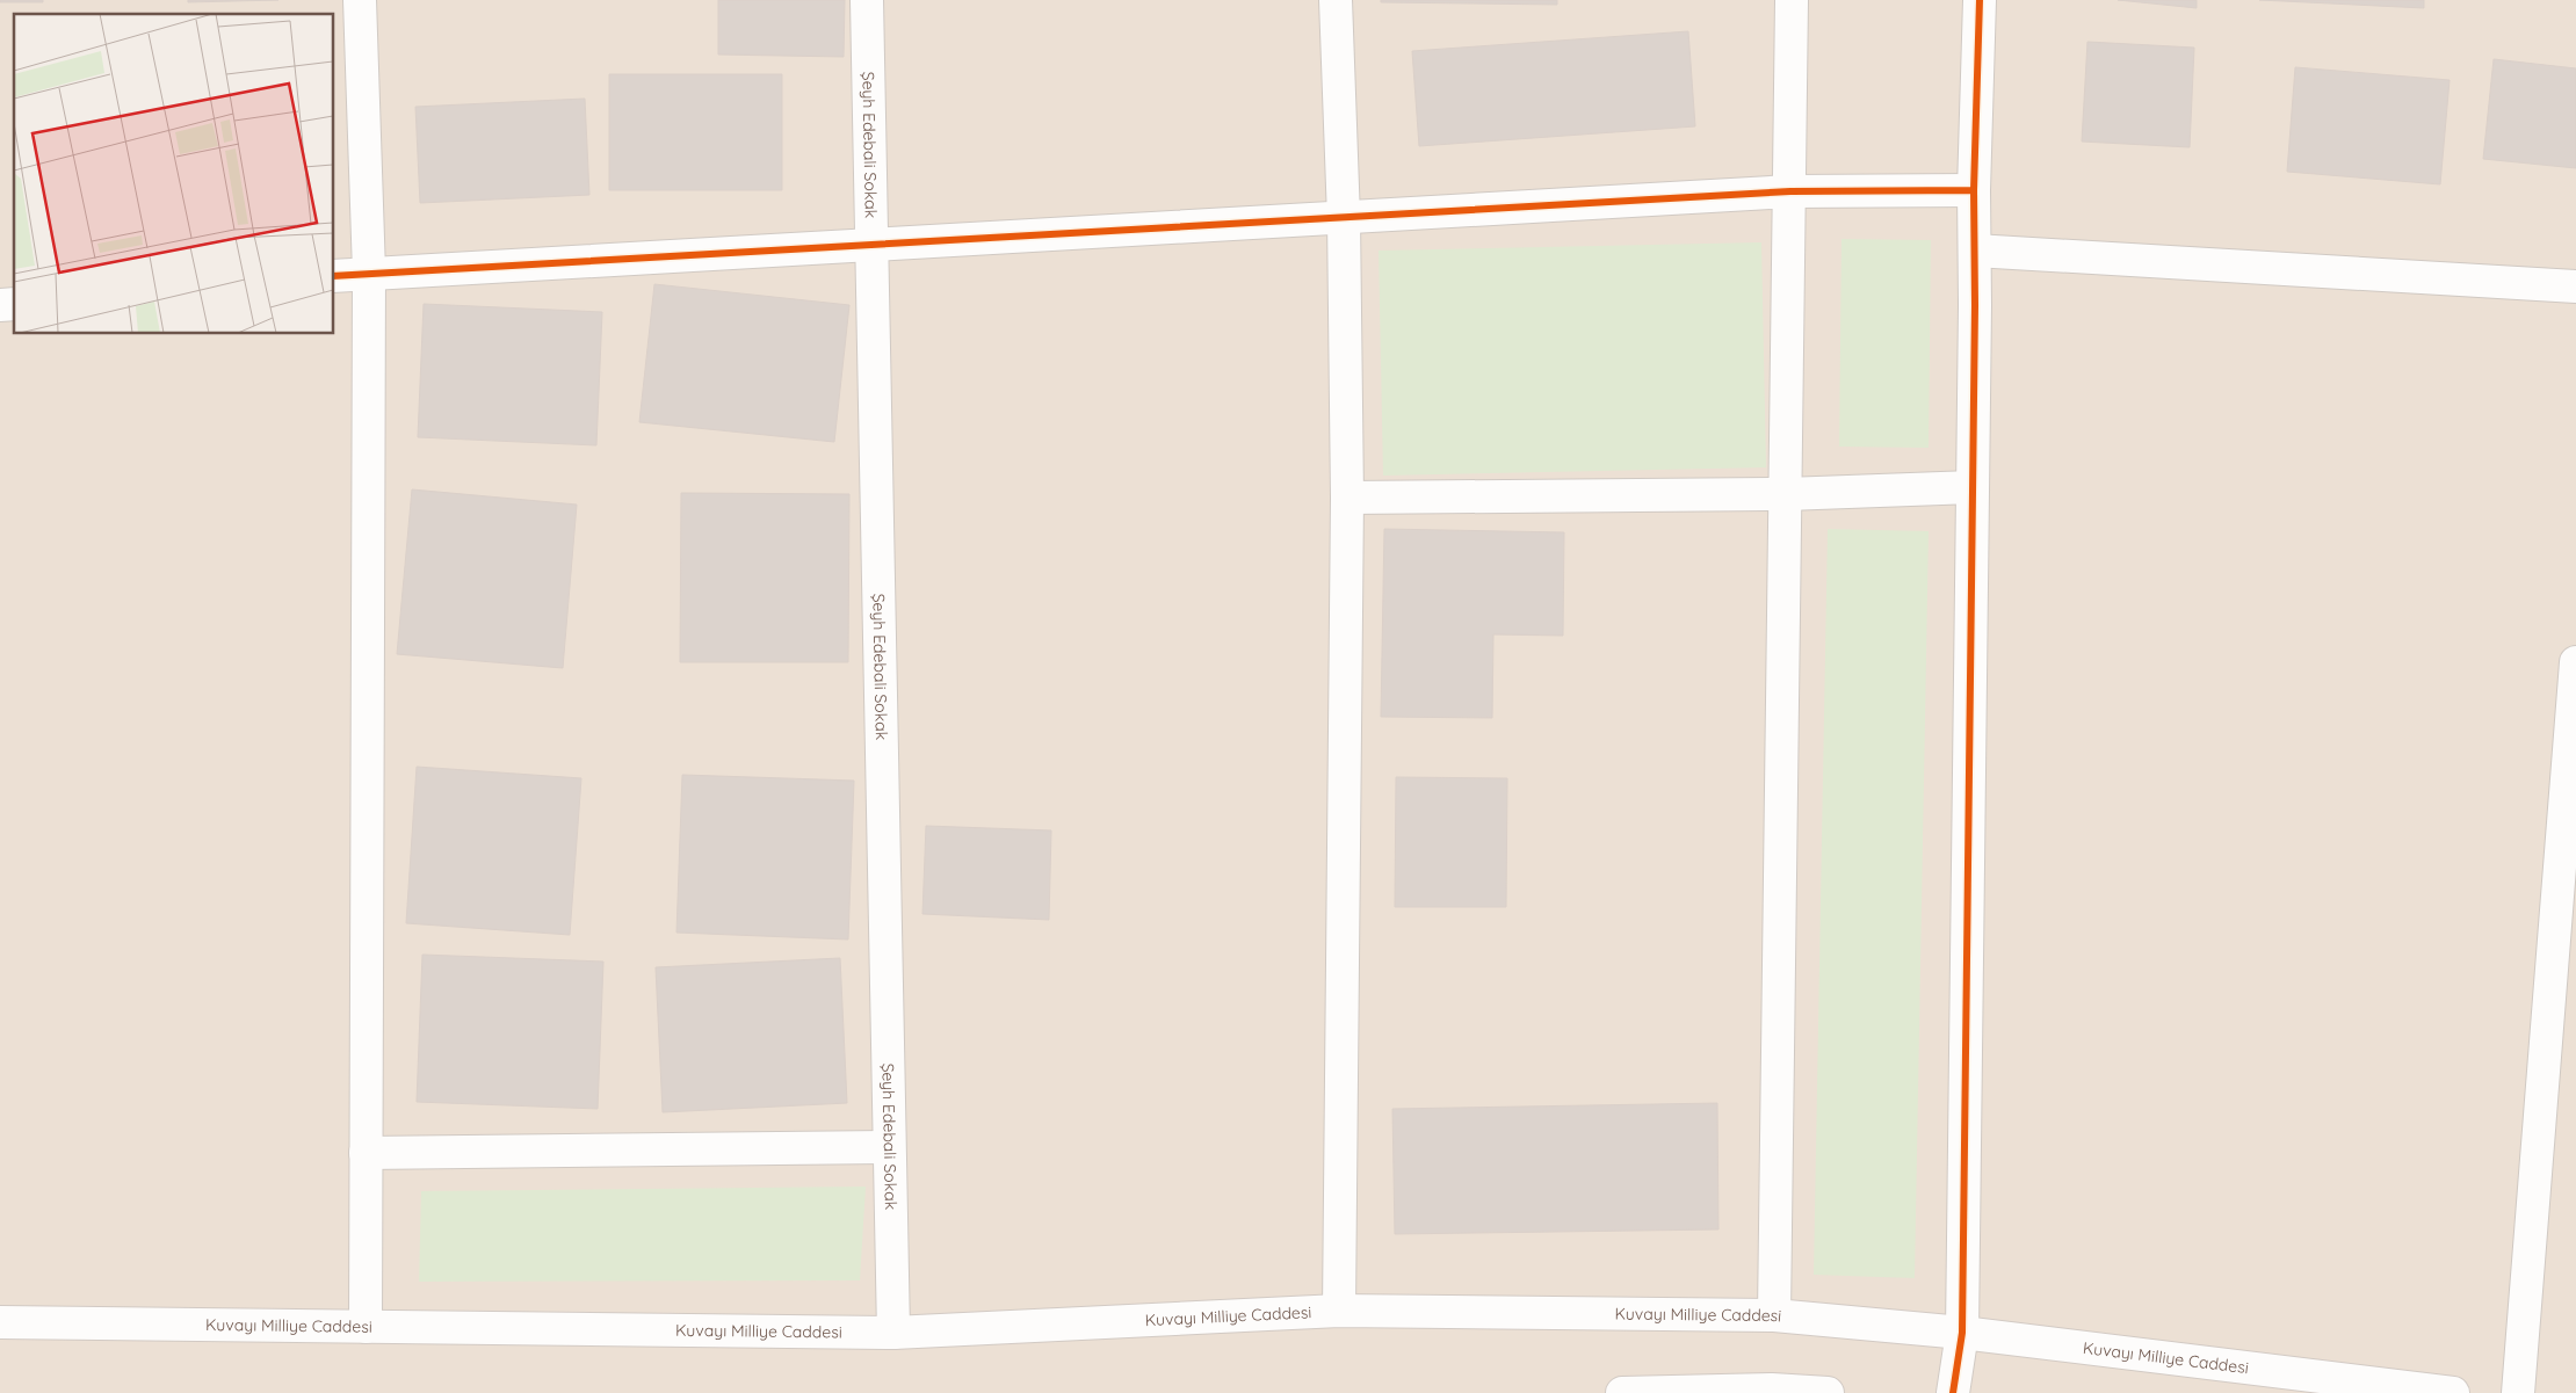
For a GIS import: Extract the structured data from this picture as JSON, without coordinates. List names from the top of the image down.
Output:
{
  "streets": {
    "street": ["Şeyh Edebali Sokak", "Kuvayı Milliye Caddesi"]
  },
  "crossings": [
    ["Şeyh Edebali Sokak", "Kuvayı Milliye Caddesi"]
  ]
}
